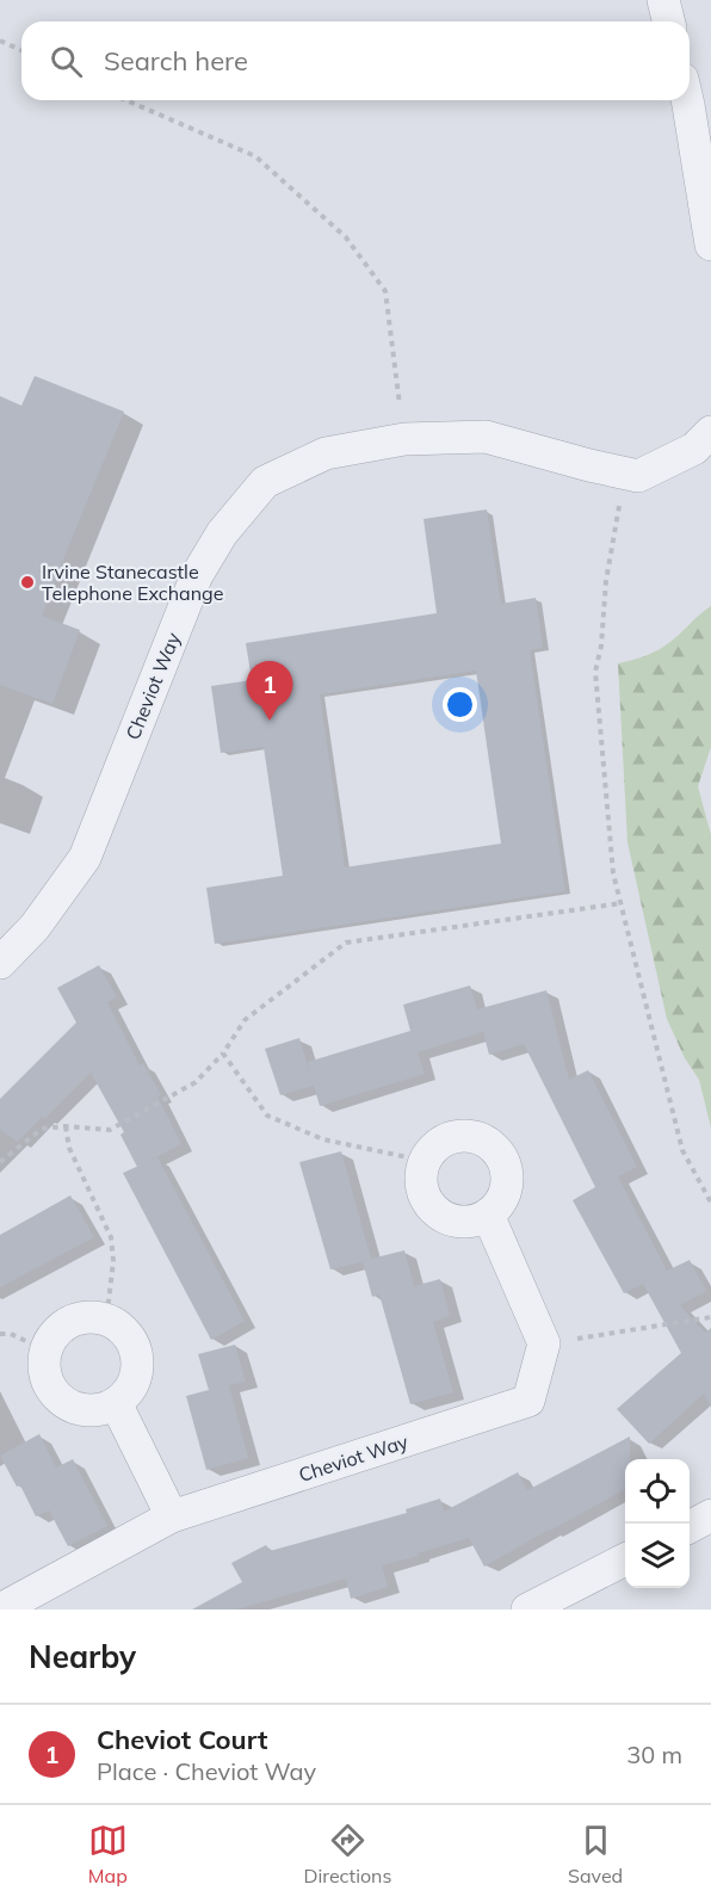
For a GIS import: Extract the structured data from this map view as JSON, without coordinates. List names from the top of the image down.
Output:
{
  "streets": {
    "street": ["Cheviot Way"]
  },
  "places": ["Irvine Stanecastle Telephone Exchange"],
  "page": {
    "search": "Search here",
    "pins": "1",
    "heading": "Nearby",
    "list": [
      {
        "mark": "1",
        "name": "Cheviot Court",
        "note": "Place · Cheviot Way",
        "value": "30 m"
      }
    ],
    "nav": ["Map", "Directions", "Saved"]
  }
}
